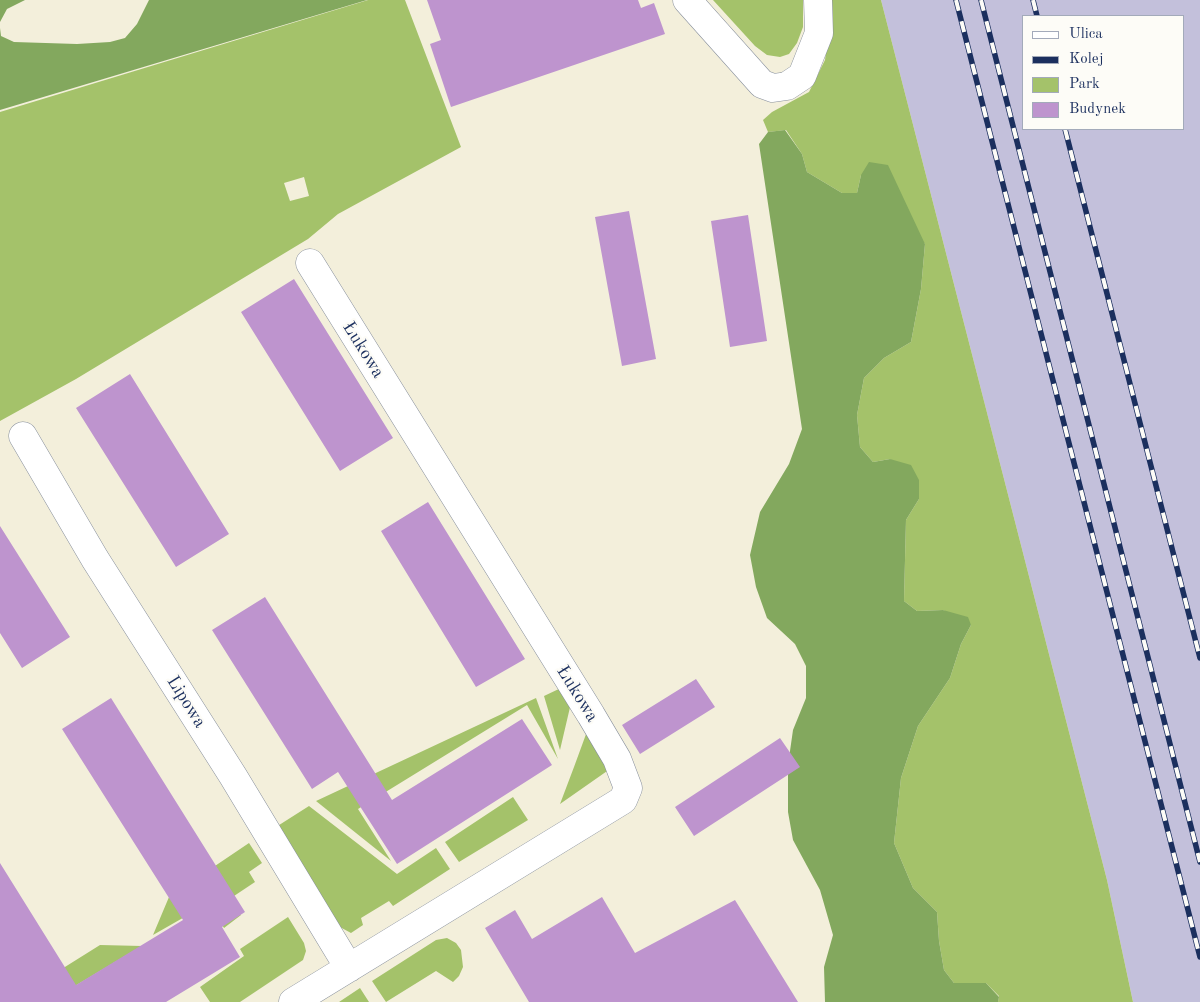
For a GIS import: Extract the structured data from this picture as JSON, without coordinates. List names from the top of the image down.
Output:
{
  "streets": {
    "street": ["Łukowa", "Lipowa"]
  },
  "crossings": [
    ["Łukowa", "Lipowa"]
  ],
  "legend": [
    "Ulica",
    "Kolej",
    "Park",
    "Budynek"
  ]
}
